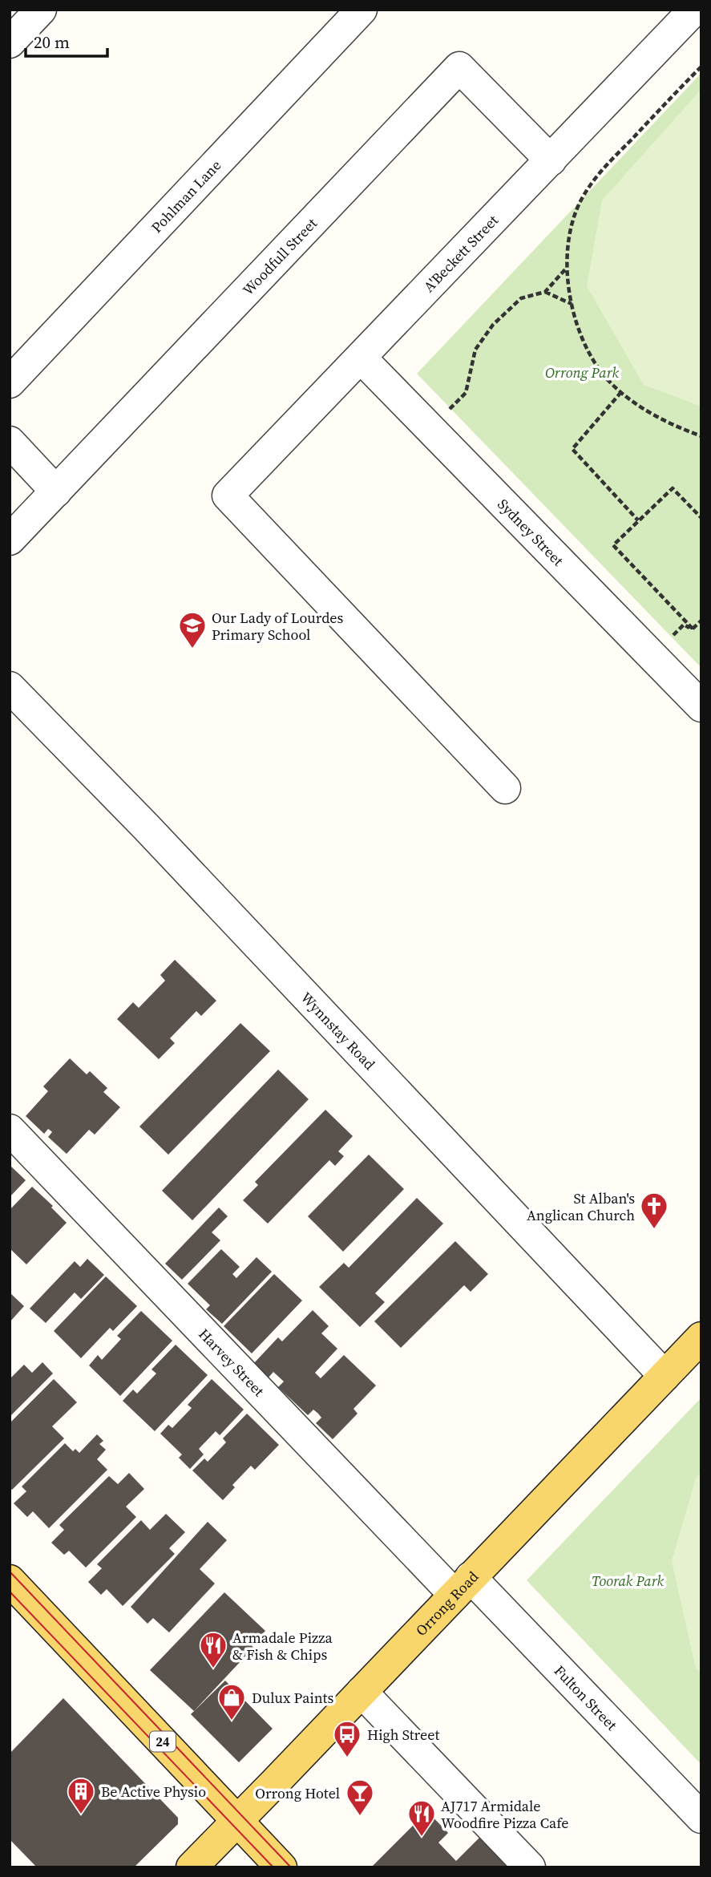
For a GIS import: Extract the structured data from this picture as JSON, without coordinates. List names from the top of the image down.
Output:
{
  "streets": {
    "main road": ["Orrong Road", "24"],
    "street": [
      "Pohlman Lane",
      "A'Beckett Street",
      "Woodfull Street",
      "Sydney Street",
      "Wynnstay Road",
      "Harvey Street",
      "Fulton Street"
    ]
  },
  "crossings": [
    ["A'Beckett Street", "Woodfull Street"],
    ["A'Beckett Street", "Sydney Street"],
    ["Wynnstay Road", "Orrong Road"],
    ["Harvey Street", "Orrong Road"],
    ["Harvey Street", "Fulton Street"],
    ["Orrong Road", "Fulton Street"],
    ["Orrong Road", "24"]
  ],
  "parks": ["Orrong Park", "Toorak Park"],
  "places": {
    "school or university": ["Our Lady of Lourdes Primary School"],
    "church": ["St Alban's Anglican Church"],
    "restaurant": ["Armadale Pizza & Fish & Chips", "AJ717 Armidale Woodfire Pizza Cafe"],
    "shop": ["Dulux Paints"],
    "bus stop": ["High Street"],
    "building": ["Be Active Physio"],
    "bar": ["Orrong Hotel"]
  },
  "scale_bar": "20 m"
}
